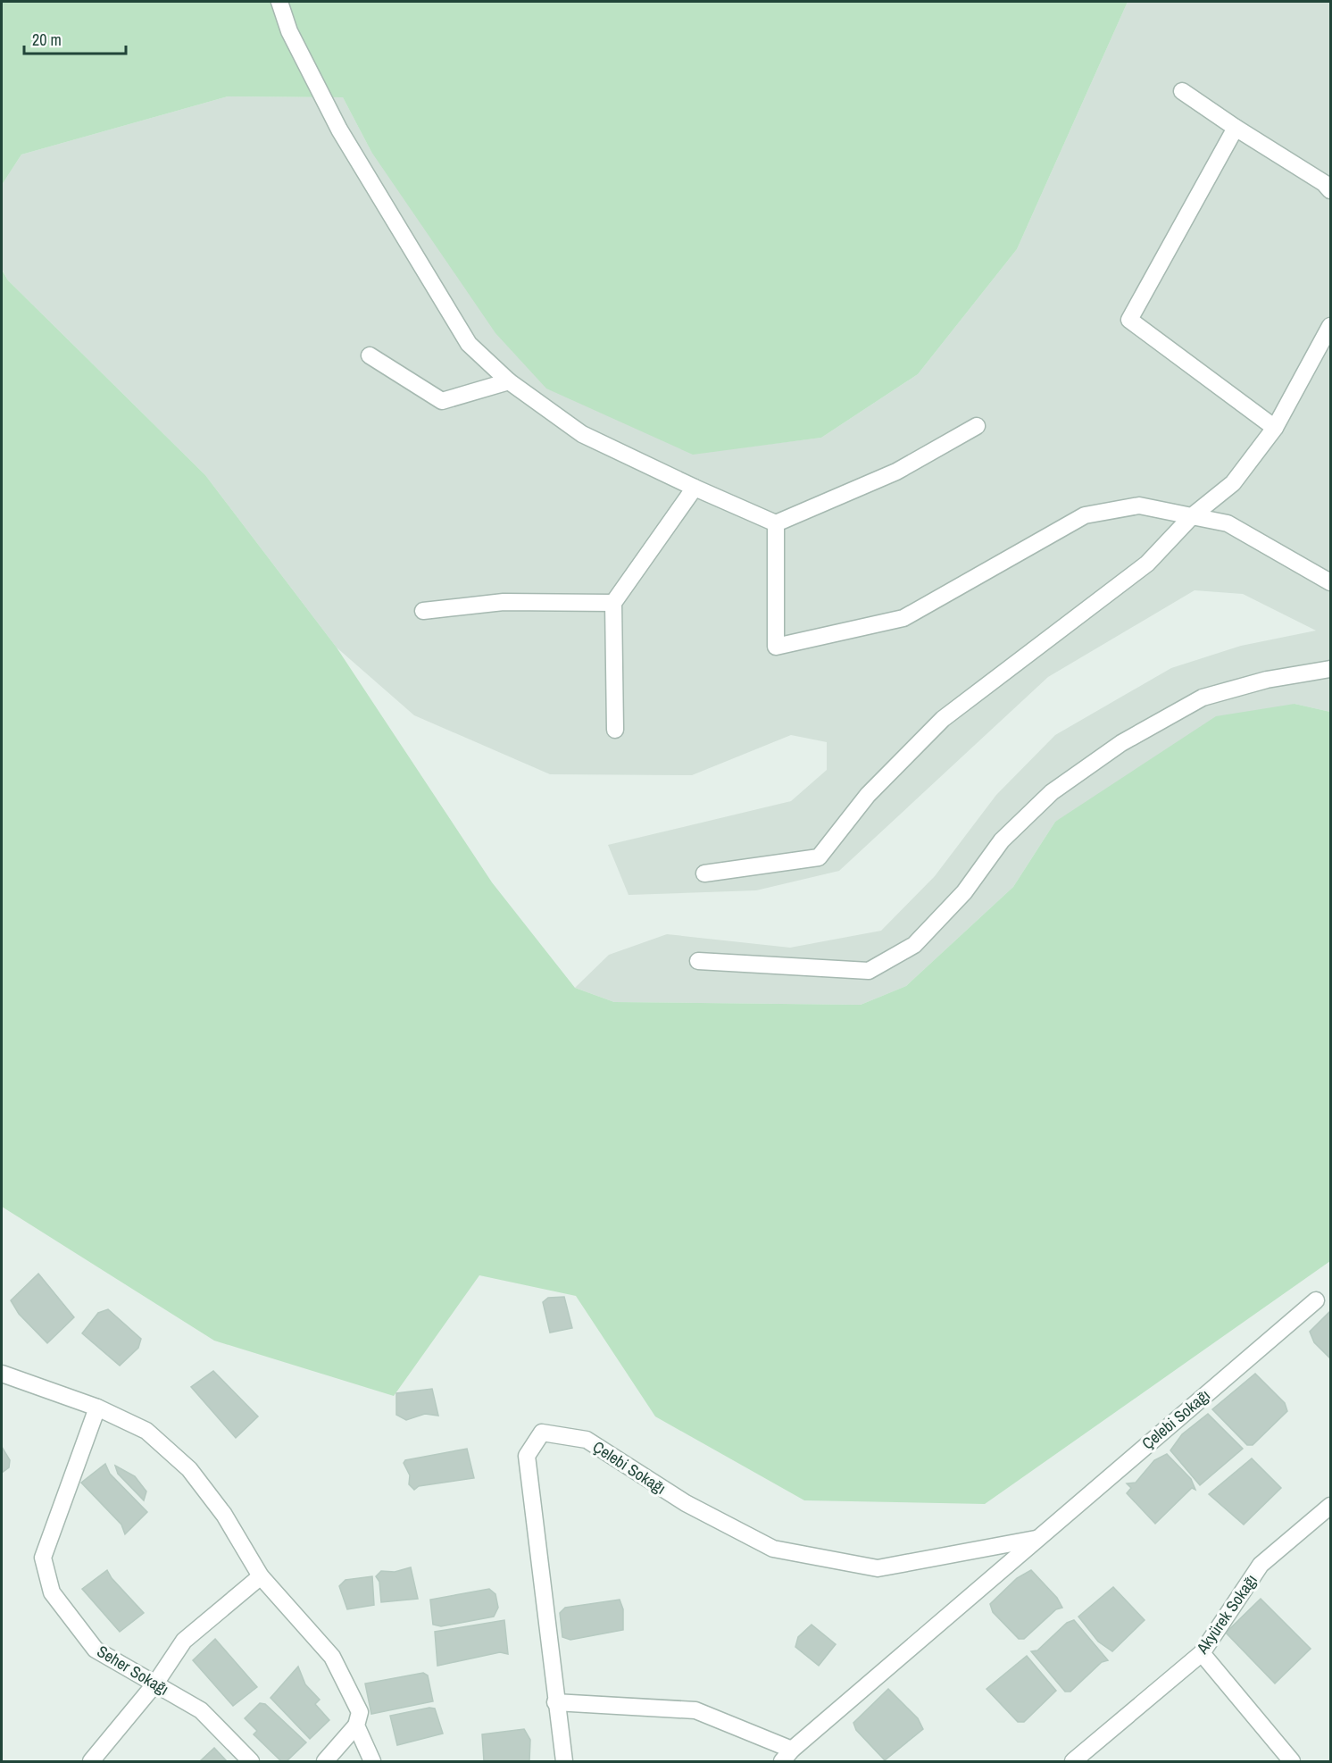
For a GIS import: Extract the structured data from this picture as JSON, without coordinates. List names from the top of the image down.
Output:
{
  "streets": {
    "street": ["Çelebi Sokağı", "Akyürek Sokağı", "Seher Sokağı"]
  },
  "scale_bar": "20 m"
}
